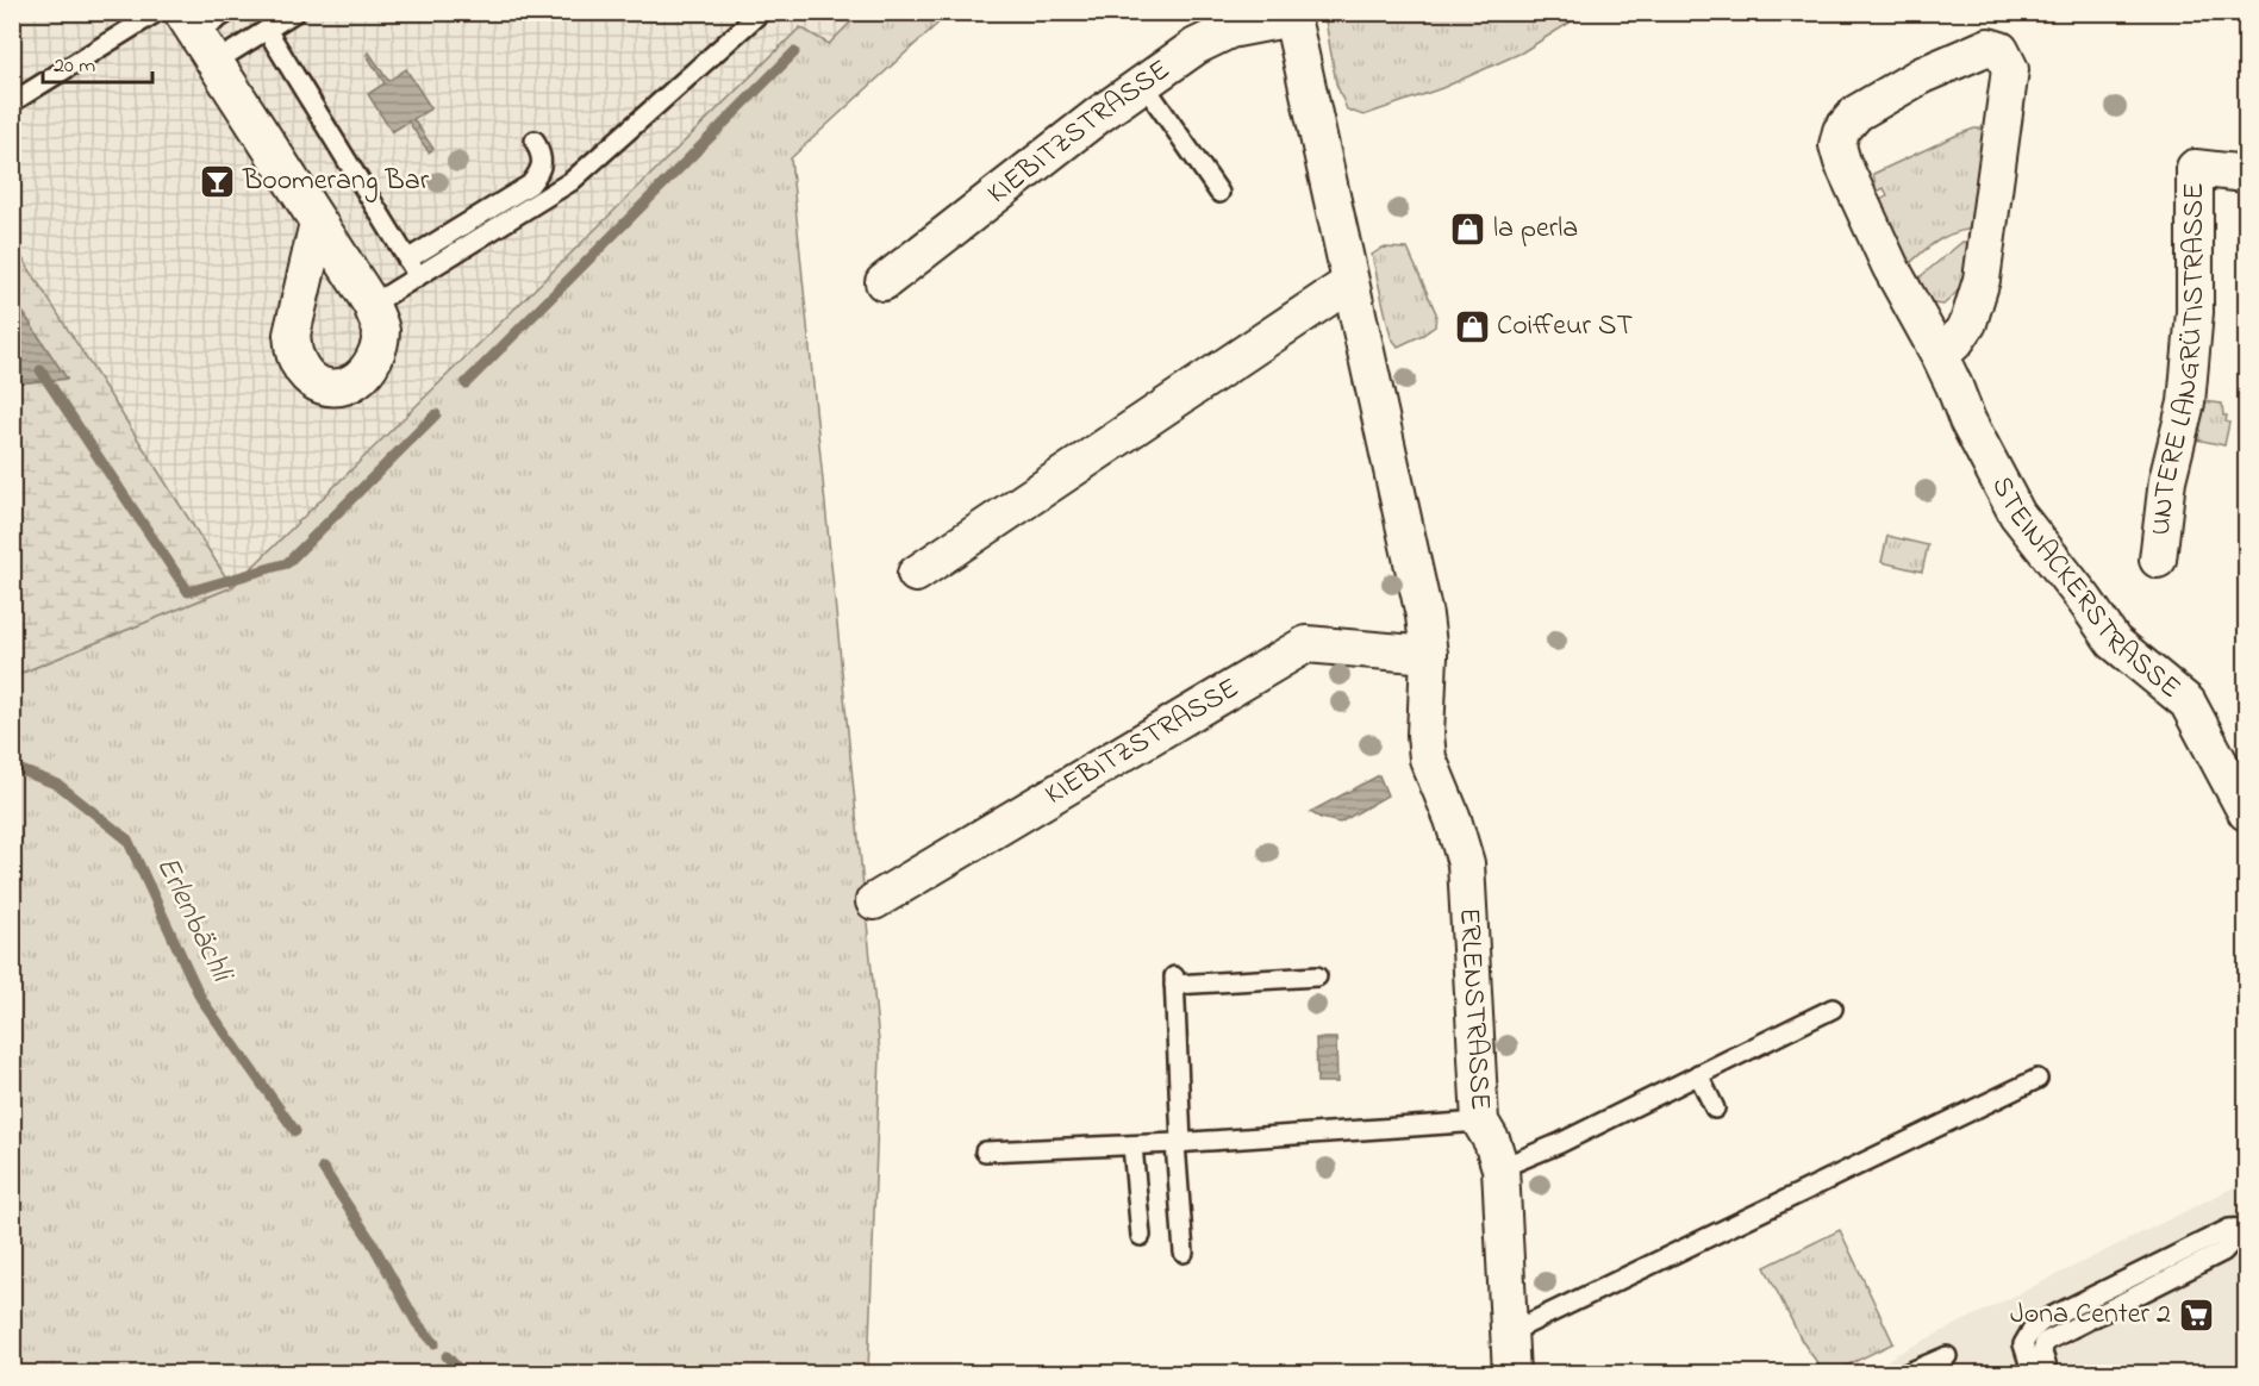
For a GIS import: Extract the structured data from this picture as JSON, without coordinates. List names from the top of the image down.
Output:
{
  "streets": {
    "street": [
      "KIEBITZSTRASSE",
      "UNTERE LANGRÜTISTRASSE",
      "STEINACKERSTRASSE",
      "ERLENSTRASSE"
    ]
  },
  "crossings": [
    ["KIEBITZSTRASSE", "ERLENSTRASSE"]
  ],
  "water": ["Erlenbächli"],
  "places": {
    "bar": ["Boomerang Bar"],
    "shop": ["la perla", "Coiffeur ST"],
    "supermarket": ["Jona Center 2"]
  },
  "scale_bar": "20 m"
}
